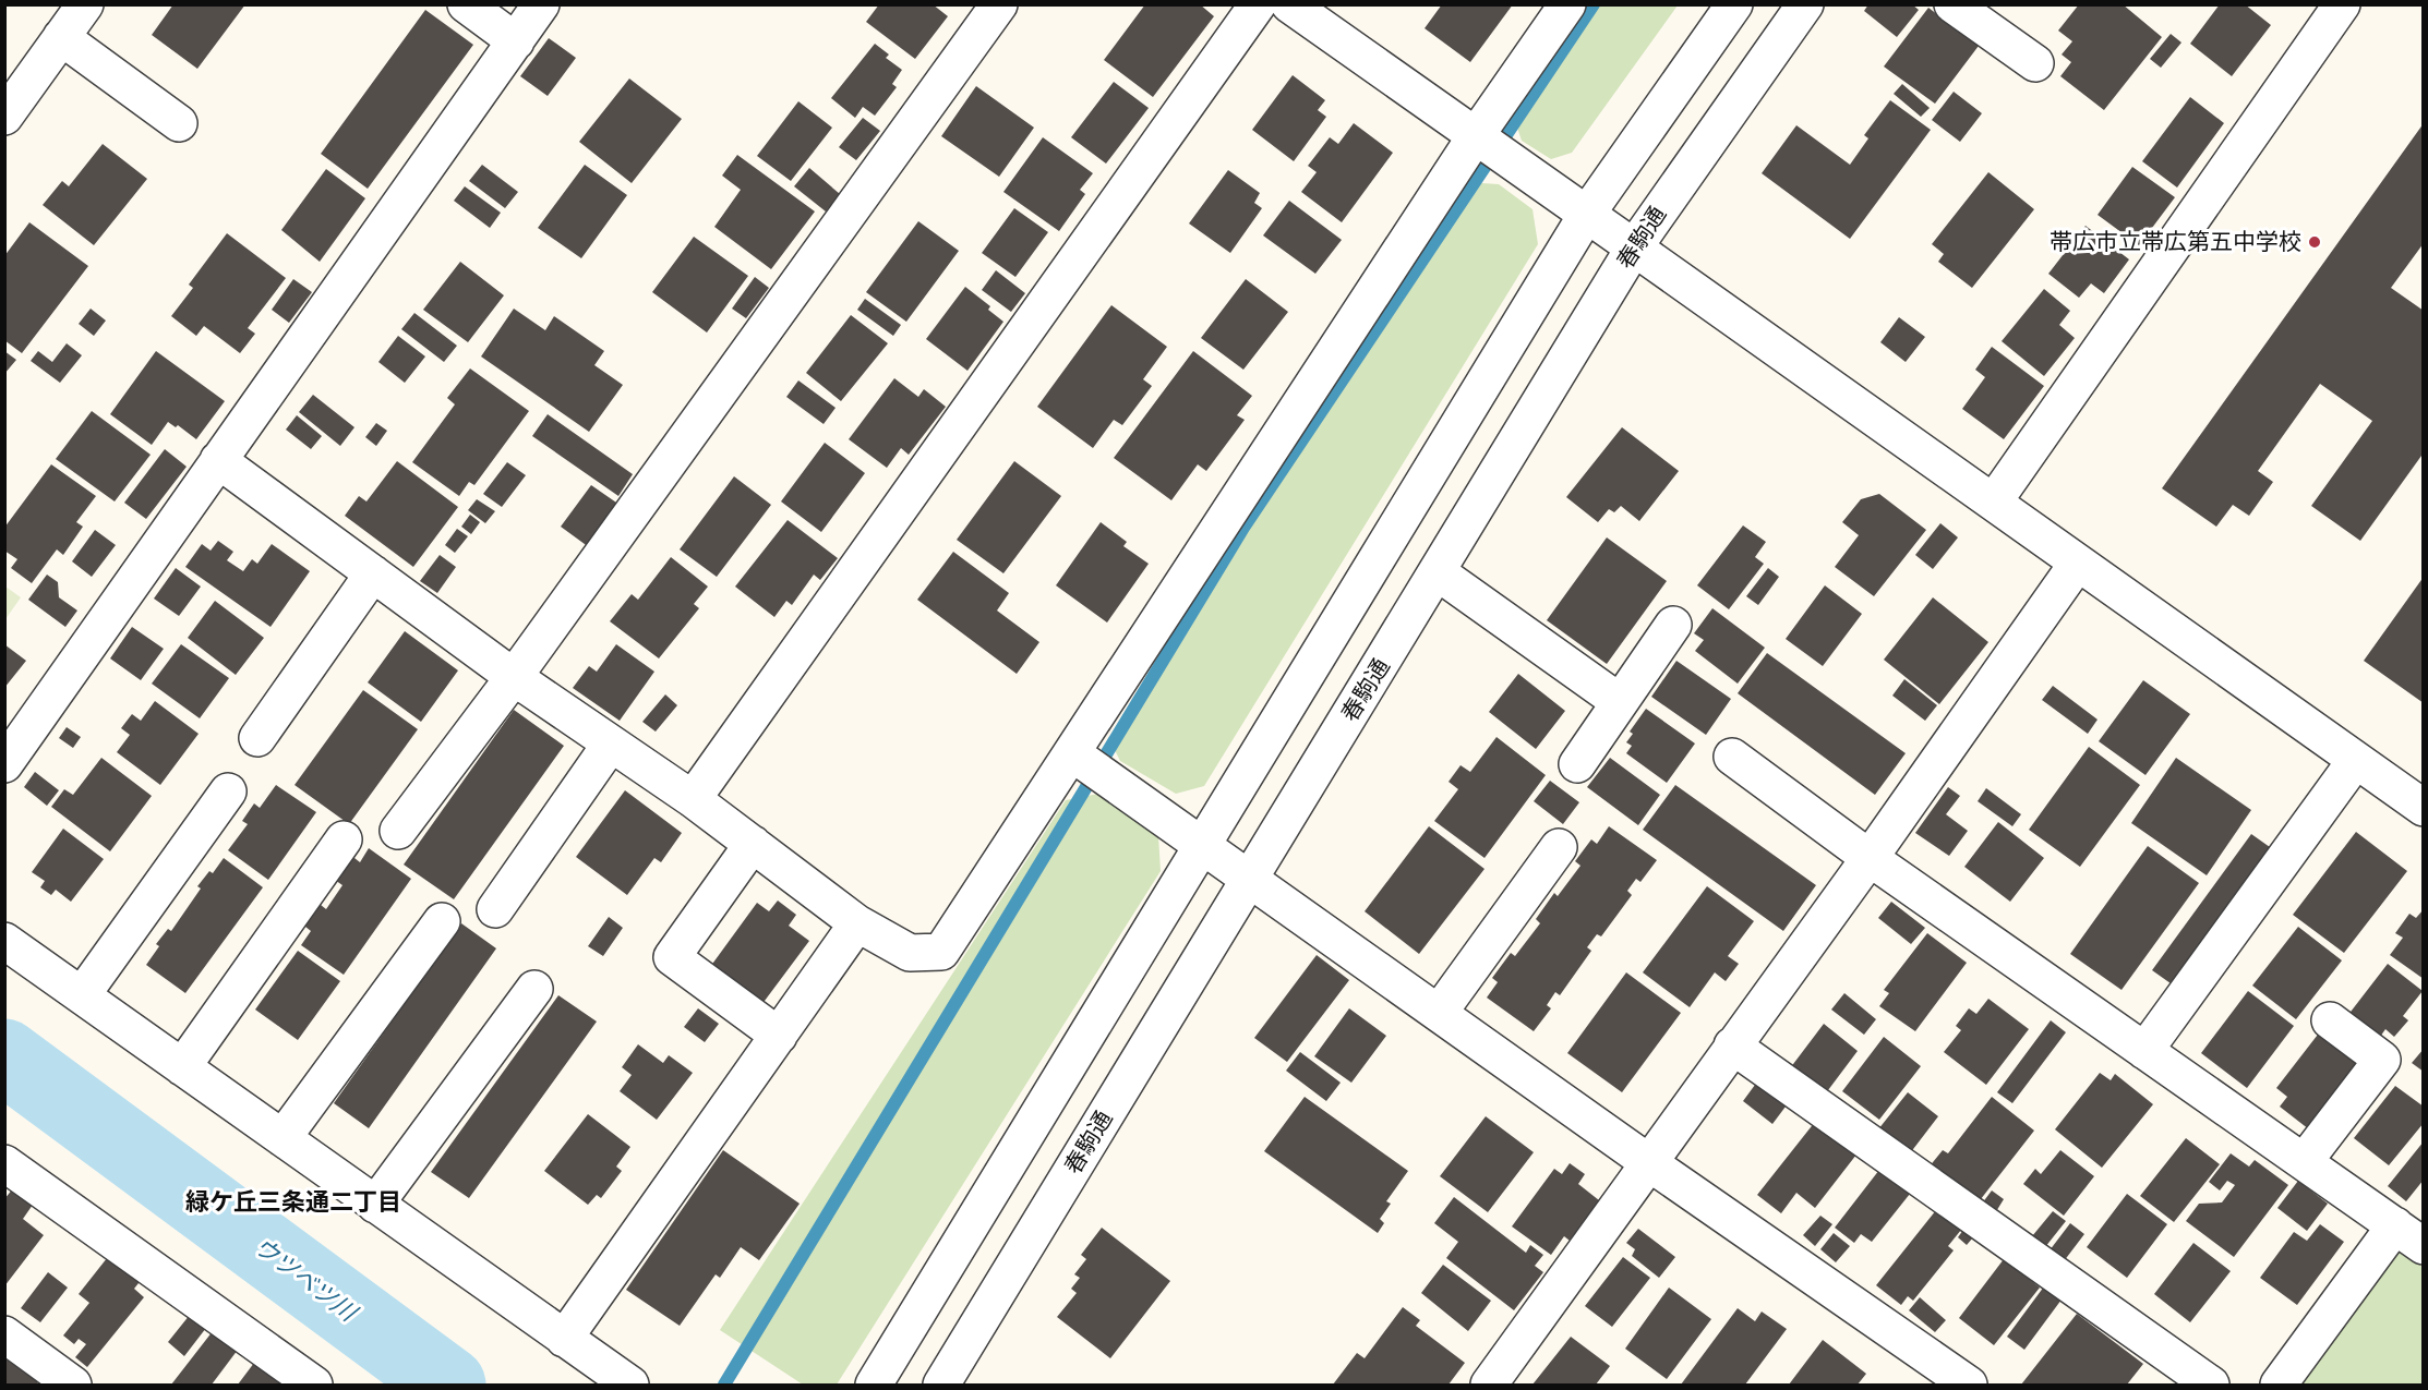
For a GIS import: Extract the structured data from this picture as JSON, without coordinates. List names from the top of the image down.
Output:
{
  "streets": {
    "street": ["春駒通"]
  },
  "districts": ["緑ケ丘三条通二丁目"],
  "water": ["ウツベツ川"],
  "places": ["帯広市立帯広第五中学校"]
}
